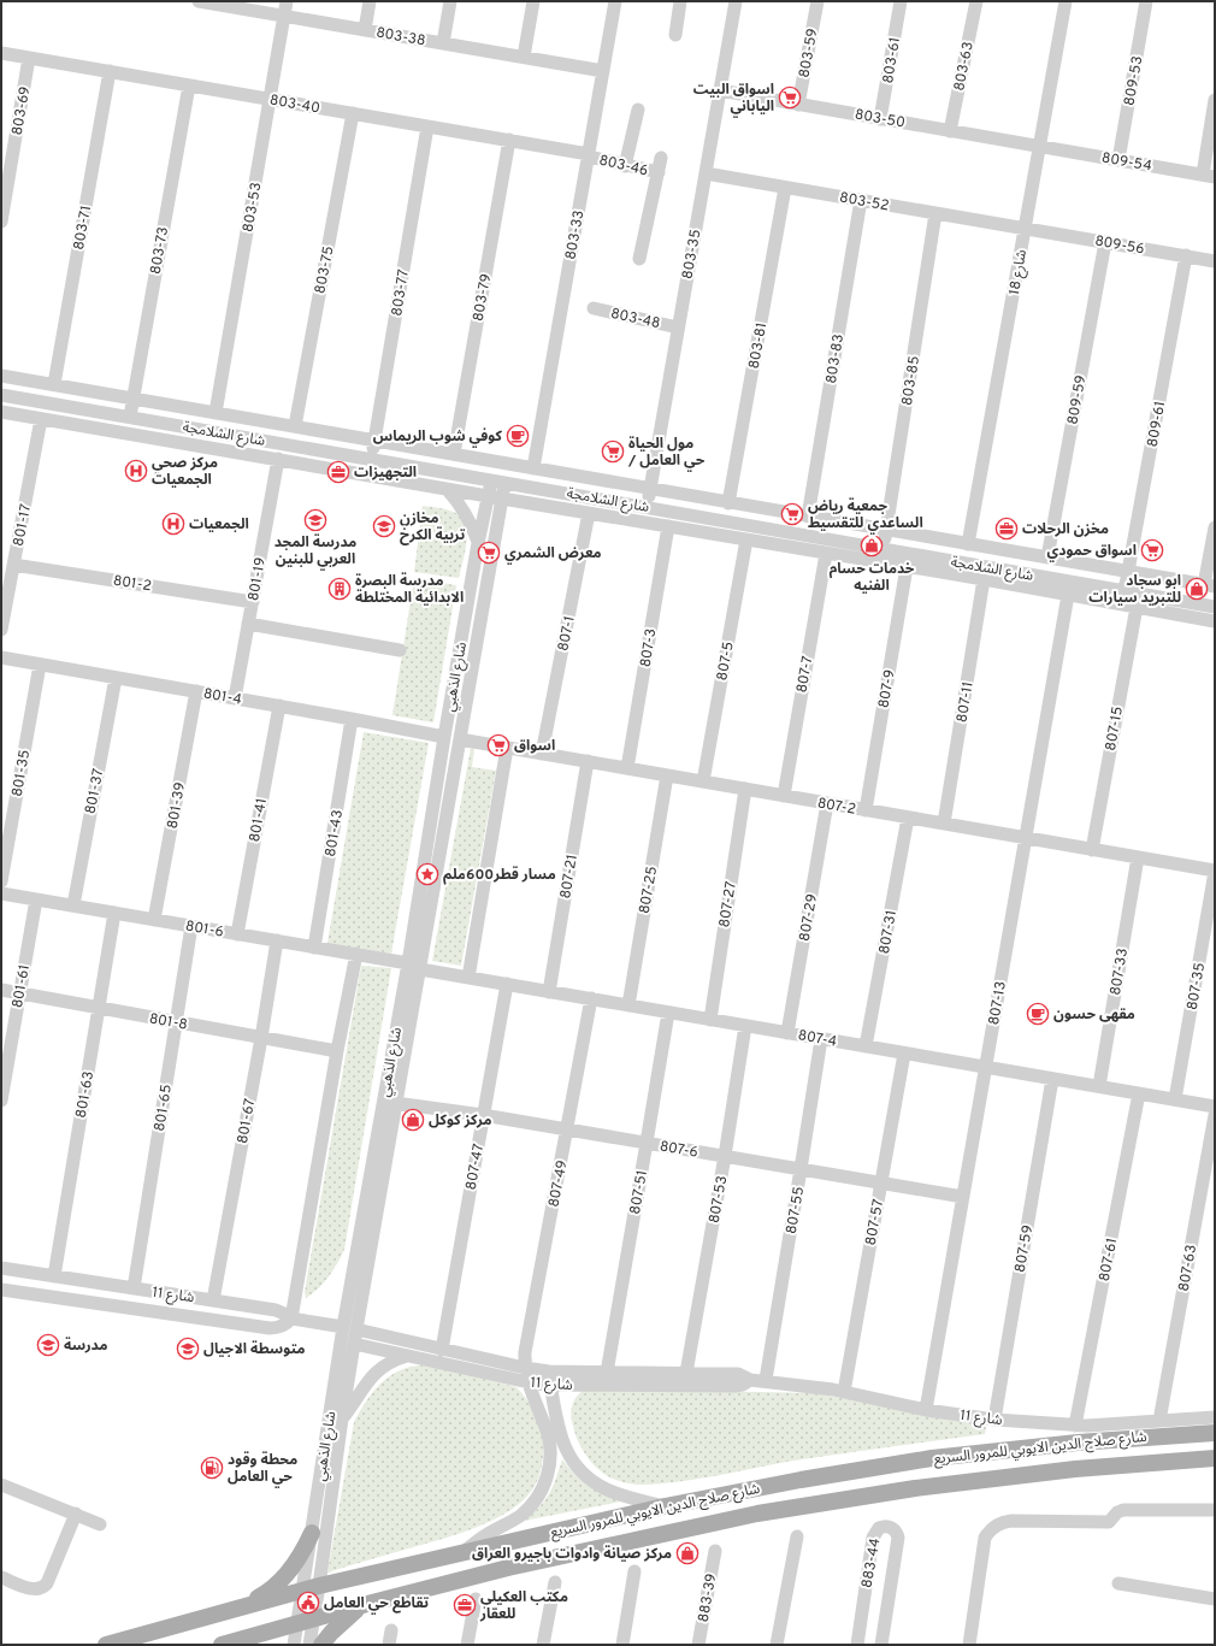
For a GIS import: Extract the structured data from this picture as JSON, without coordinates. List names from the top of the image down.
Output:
{
  "streets": {
    "main road": ["شارع صلاح الدين الايوبي للمرور السريع"],
    "street": [
      "803-38",
      "803-59",
      "803-61",
      "803-63",
      "809-53",
      "803-40",
      "803-69",
      "803-50",
      "809-54",
      "803-46",
      "803-52",
      "803-53",
      "803-71",
      "803-33",
      "809-56",
      "803-73",
      "803-35",
      "803-75",
      "شارع 18",
      "803-77",
      "803-79",
      "803-48",
      "803-81",
      "803-83",
      "803-85",
      "809-59",
      "809-61",
      "شارع الشلامجة",
      "801-17",
      "801-19",
      "801-2",
      "807-1",
      "807-3",
      "807-5",
      "807-7",
      "شارع الذهبي",
      "807-9",
      "801-4",
      "807-11",
      "807-15",
      "801-35",
      "801-37",
      "801-39",
      "807-2",
      "801-41",
      "801-43",
      "807-21",
      "807-25",
      "807-27",
      "807-29",
      "801-6",
      "807-31",
      "807-33",
      "801-61",
      "807-35",
      "807-13",
      "801-8",
      "807-4",
      "801-63",
      "801-65",
      "801-67",
      "807-6",
      "807-47",
      "807-49",
      "807-51",
      "807-53",
      "807-55",
      "807-57",
      "807-59",
      "807-61",
      "807-63",
      "شارع 11",
      "883-44",
      "883-39"
    ]
  },
  "crossings": [
    ["803-38", "803-53"],
    ["803-38", "803-33"],
    ["803-59", "803-50"],
    ["803-61", "803-50"],
    ["803-63", "803-50"],
    ["809-53", "809-54"],
    ["803-40", "803-69"],
    ["803-40", "803-46"],
    ["803-40", "803-53"],
    ["803-40", "803-71"],
    ["803-40", "803-33"],
    ["803-40", "803-73"],
    ["803-40", "803-75"],
    ["803-40", "803-77"],
    ["803-40", "803-79"],
    ["803-50", "809-54"],
    ["803-50", "803-35"],
    ["803-50", "شارع 18"],
    ["809-54", "شارع 18"],
    ["803-46", "803-33"],
    ["803-52", "809-56"],
    ["803-52", "803-35"],
    ["803-52", "شارع 18"],
    ["803-52", "803-81"],
    ["803-52", "803-83"],
    ["803-52", "803-85"],
    ["809-56", "شارع 18"],
    ["809-56", "809-59"],
    ["809-56", "809-61"],
    ["803-73", "شارع الشلامجة"],
    ["803-35", "803-48"],
    ["803-35", "شارع الشلامجة"],
    ["803-77", "شارع الشلامجة"],
    ["803-85", "شارع الشلامجة"],
    ["809-61", "شارع الشلامجة"],
    ["شارع الشلامجة", "801-17"],
    ["شارع الشلامجة", "801-19"],
    ["شارع الشلامجة", "807-1"],
    ["شارع الشلامجة", "807-3"],
    ["شارع الشلامجة", "807-5"],
    ["شارع الشلامجة", "807-7"],
    ["شارع الشلامجة", "شارع الذهبي"],
    ["شارع الشلامجة", "807-9"],
    ["شارع الشلامجة", "807-11"],
    ["شارع الشلامجة", "807-15"],
    ["شارع الشلامجة", "807-13"],
    ["801-17", "801-2"],
    ["801-19", "801-2"],
    ["801-19", "801-4"],
    ["807-1", "807-2"],
    ["807-3", "807-2"],
    ["807-5", "807-2"],
    ["807-7", "807-2"],
    ["شارع الذهبي", "801-4"],
    ["شارع الذهبي", "807-2"],
    ["شارع الذهبي", "801-6"],
    ["شارع الذهبي", "807-4"],
    ["شارع الذهبي", "807-6"],
    ["شارع الذهبي", "شارع 11"],
    ["شارع الذهبي", "شارع صلاح الدين الايوبي للمرور السريع"],
    ["807-9", "807-2"],
    ["801-4", "801-35"],
    ["801-4", "801-37"],
    ["801-4", "801-39"],
    ["801-4", "801-41"],
    ["801-4", "801-43"],
    ["807-11", "807-2"],
    ["807-15", "807-2"],
    ["801-37", "801-6"],
    ["801-39", "801-6"],
    ["807-2", "807-21"],
    ["807-2", "807-25"],
    ["807-2", "807-27"],
    ["807-2", "807-29"],
    ["807-2", "807-31"],
    ["807-2", "807-33"],
    ["807-2", "807-35"],
    ["807-2", "807-13"],
    ["801-41", "801-6"],
    ["801-43", "801-6"],
    ["807-21", "807-4"],
    ["807-25", "807-4"],
    ["807-27", "807-4"],
    ["807-29", "807-4"],
    ["801-6", "801-61"],
    ["801-6", "801-63"],
    ["801-6", "801-65"],
    ["801-6", "801-67"],
    ["807-31", "807-4"],
    ["807-33", "807-4"],
    ["801-61", "801-8"],
    ["807-35", "807-4"],
    ["807-13", "807-4"],
    ["807-13", "807-6"],
    ["807-13", "شارع 11"],
    ["801-8", "801-63"],
    ["801-8", "801-65"],
    ["801-8", "801-67"],
    ["807-4", "807-47"],
    ["807-4", "807-49"],
    ["807-4", "807-51"],
    ["807-4", "807-53"],
    ["807-4", "807-55"],
    ["807-4", "807-57"],
    ["807-4", "807-59"],
    ["807-4", "807-61"],
    ["801-63", "شارع 11"],
    ["801-65", "شارع 11"],
    ["801-67", "شارع 11"],
    ["807-6", "807-47"],
    ["807-6", "807-49"],
    ["807-6", "807-51"],
    ["807-6", "807-53"],
    ["807-6", "807-55"],
    ["807-6", "807-57"],
    ["807-47", "شارع 11"],
    ["807-49", "شارع 11"],
    ["807-49", "شارع صلاح الدين الايوبي للمرور السريع"],
    ["807-51", "شارع 11"],
    ["807-53", "شارع 11"],
    ["807-55", "شارع 11"],
    ["807-57", "شارع 11"],
    ["807-59", "شارع 11"],
    ["807-61", "شارع 11"],
    ["807-63", "شارع 11"]
  ],
  "places": {
    "supermarket": [
      "اسواق البيت الياباني",
      "مول الحياة / حي العامل",
      "جمعية رياض الساعدي للتقسيط",
      "اسواق حمودي",
      "معرض الشمري",
      "اسواق"
    ],
    "cafe": ["كوفي شوب الريماس", "مقهى حسون"],
    "hospital": ["مركز صحي الجمعيات", "الجمعيات"],
    "office": ["التجهيزات", "مخزن الرحلات", "مكتب العكيلي للعقار"],
    "school or university": [
      "مدرسة المجد العربي للبنين",
      "مخازن تربية الكرخ",
      "مدرسة",
      "متوسطة الاجيال"
    ],
    "shop": [
      "خدمات حسام الفنيه",
      "ابو سجاد للتبريد سيارات",
      "مركز كوكل",
      "مركز صيانة وادوات باجيرو العراق"
    ],
    "building": ["مدرسة البصرة الابدائية المختلطة"],
    "place": ["مسار قطر600ملم"],
    "fuel station": ["محطة وقود حي العامل"],
    "public building": ["تقاطع حي العامل"]
  }
}
